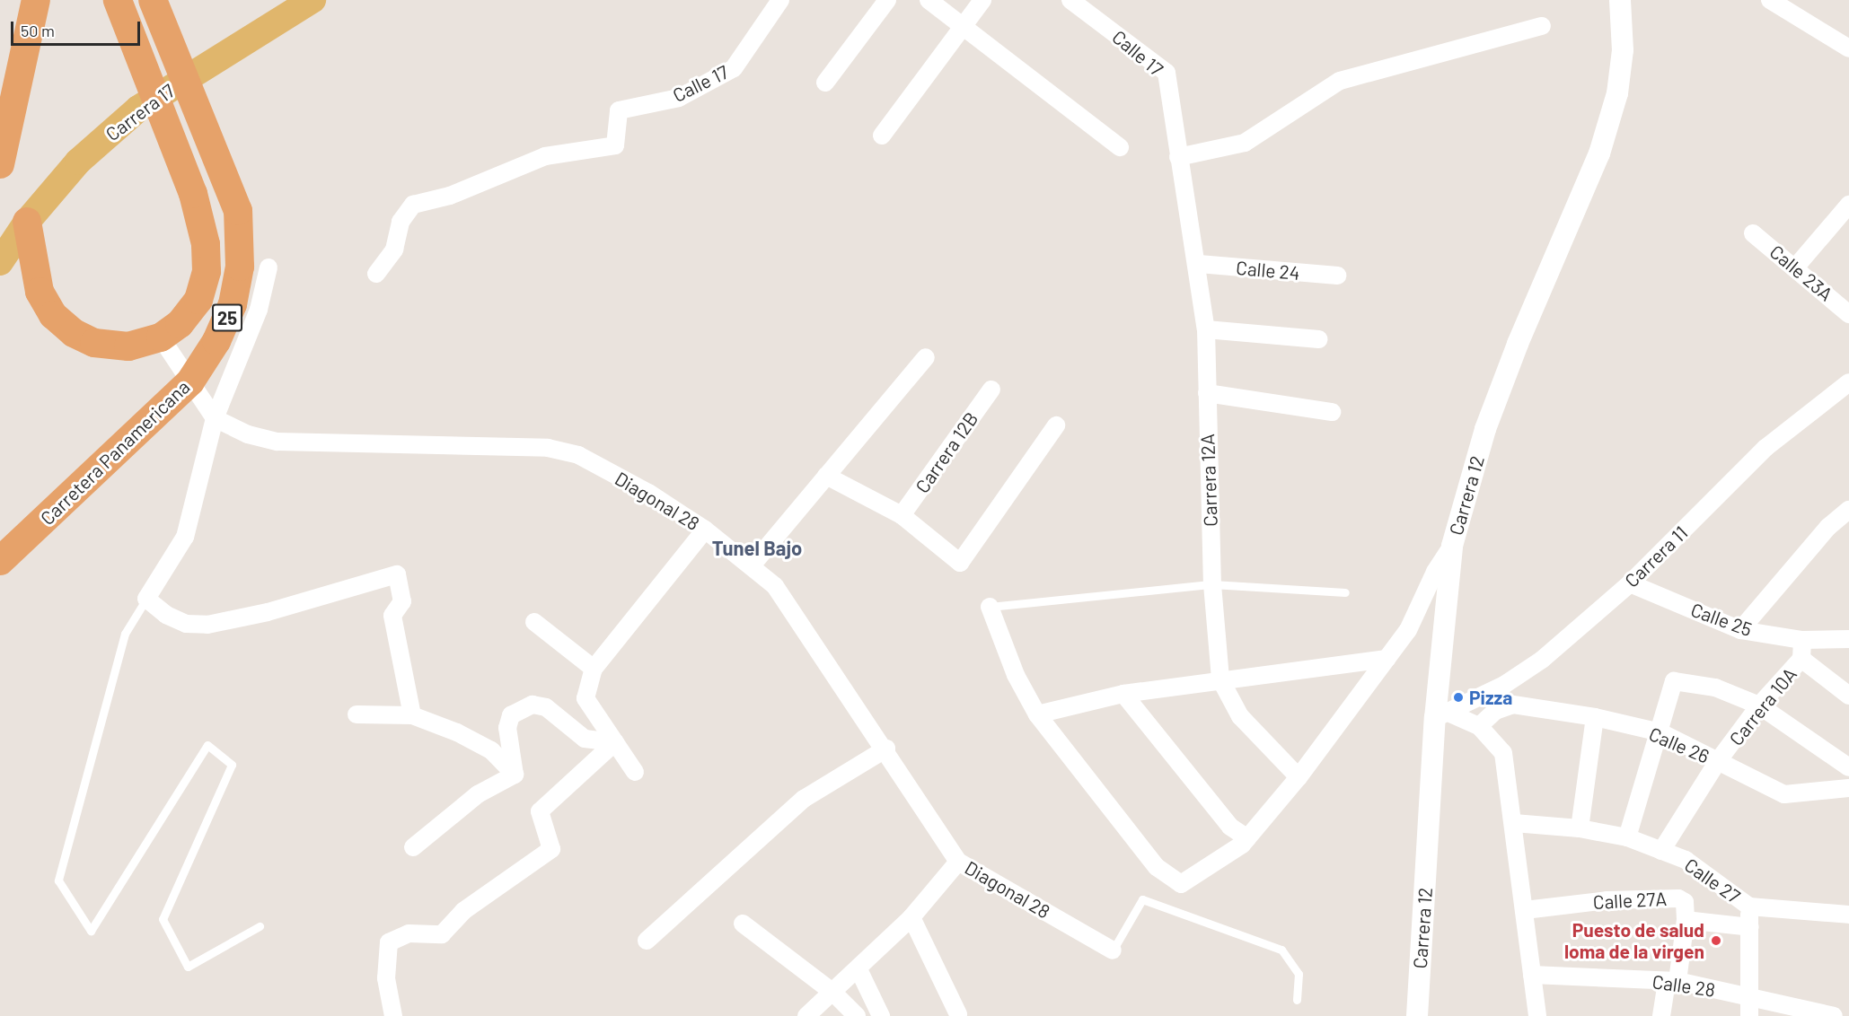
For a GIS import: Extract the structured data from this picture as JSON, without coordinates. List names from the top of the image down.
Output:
{
  "streets": {
    "highway": ["25", "Carretera Panamericana"],
    "main road": ["Carrera 17"],
    "street": [
      "Calle 17",
      "Calle 24",
      "Calle 23A",
      "Carrera 12B",
      "Carrera 12A",
      "Carrera 12",
      "Diagonal 28",
      "Carrera 11",
      "Calle 25",
      "Carrera 10A",
      "Calle 26",
      "Calle 27",
      "Calle 27A",
      "Calle 28"
    ]
  },
  "crossings": [
    ["Calle 17", "Carrera 12A"],
    ["Calle 24", "Carrera 12A"],
    ["Carrera 12", "Carrera 11"],
    ["Carrera 11", "Calle 25"],
    ["Calle 25", "Carrera 10A"],
    ["Carrera 10A", "Calle 26"],
    ["Carrera 10A", "Calle 27"]
  ],
  "districts": ["Tunel Bajo"],
  "places": ["Pizza", "Puesto de salud loma de la virgen"],
  "scale_bar": "50 m"
}
